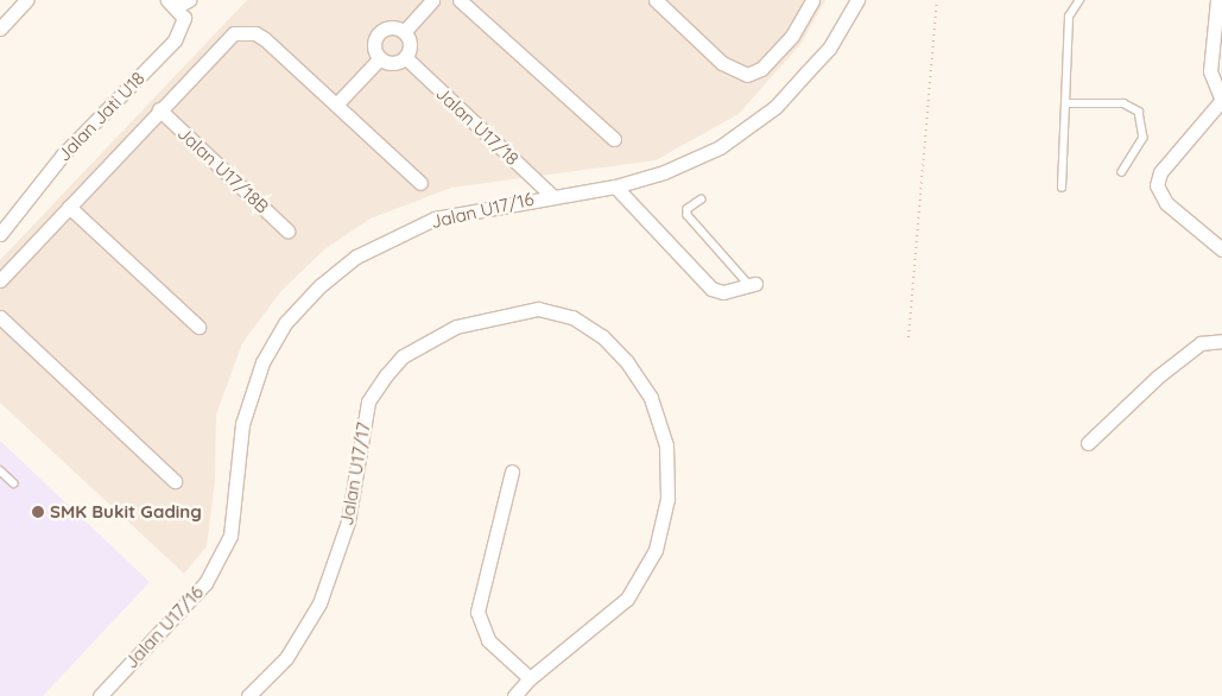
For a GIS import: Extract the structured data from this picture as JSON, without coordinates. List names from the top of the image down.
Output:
{
  "streets": {
    "street": [
      "Jalan Jati U18",
      "Jalan U17/18",
      "Jalan U17/18B",
      "Jalan U17/16",
      "Jalan U17/17"
    ]
  },
  "crossings": [
    ["Jalan U17/18", "Jalan U17/16"]
  ],
  "places": ["SMK Bukit Gading"]
}
